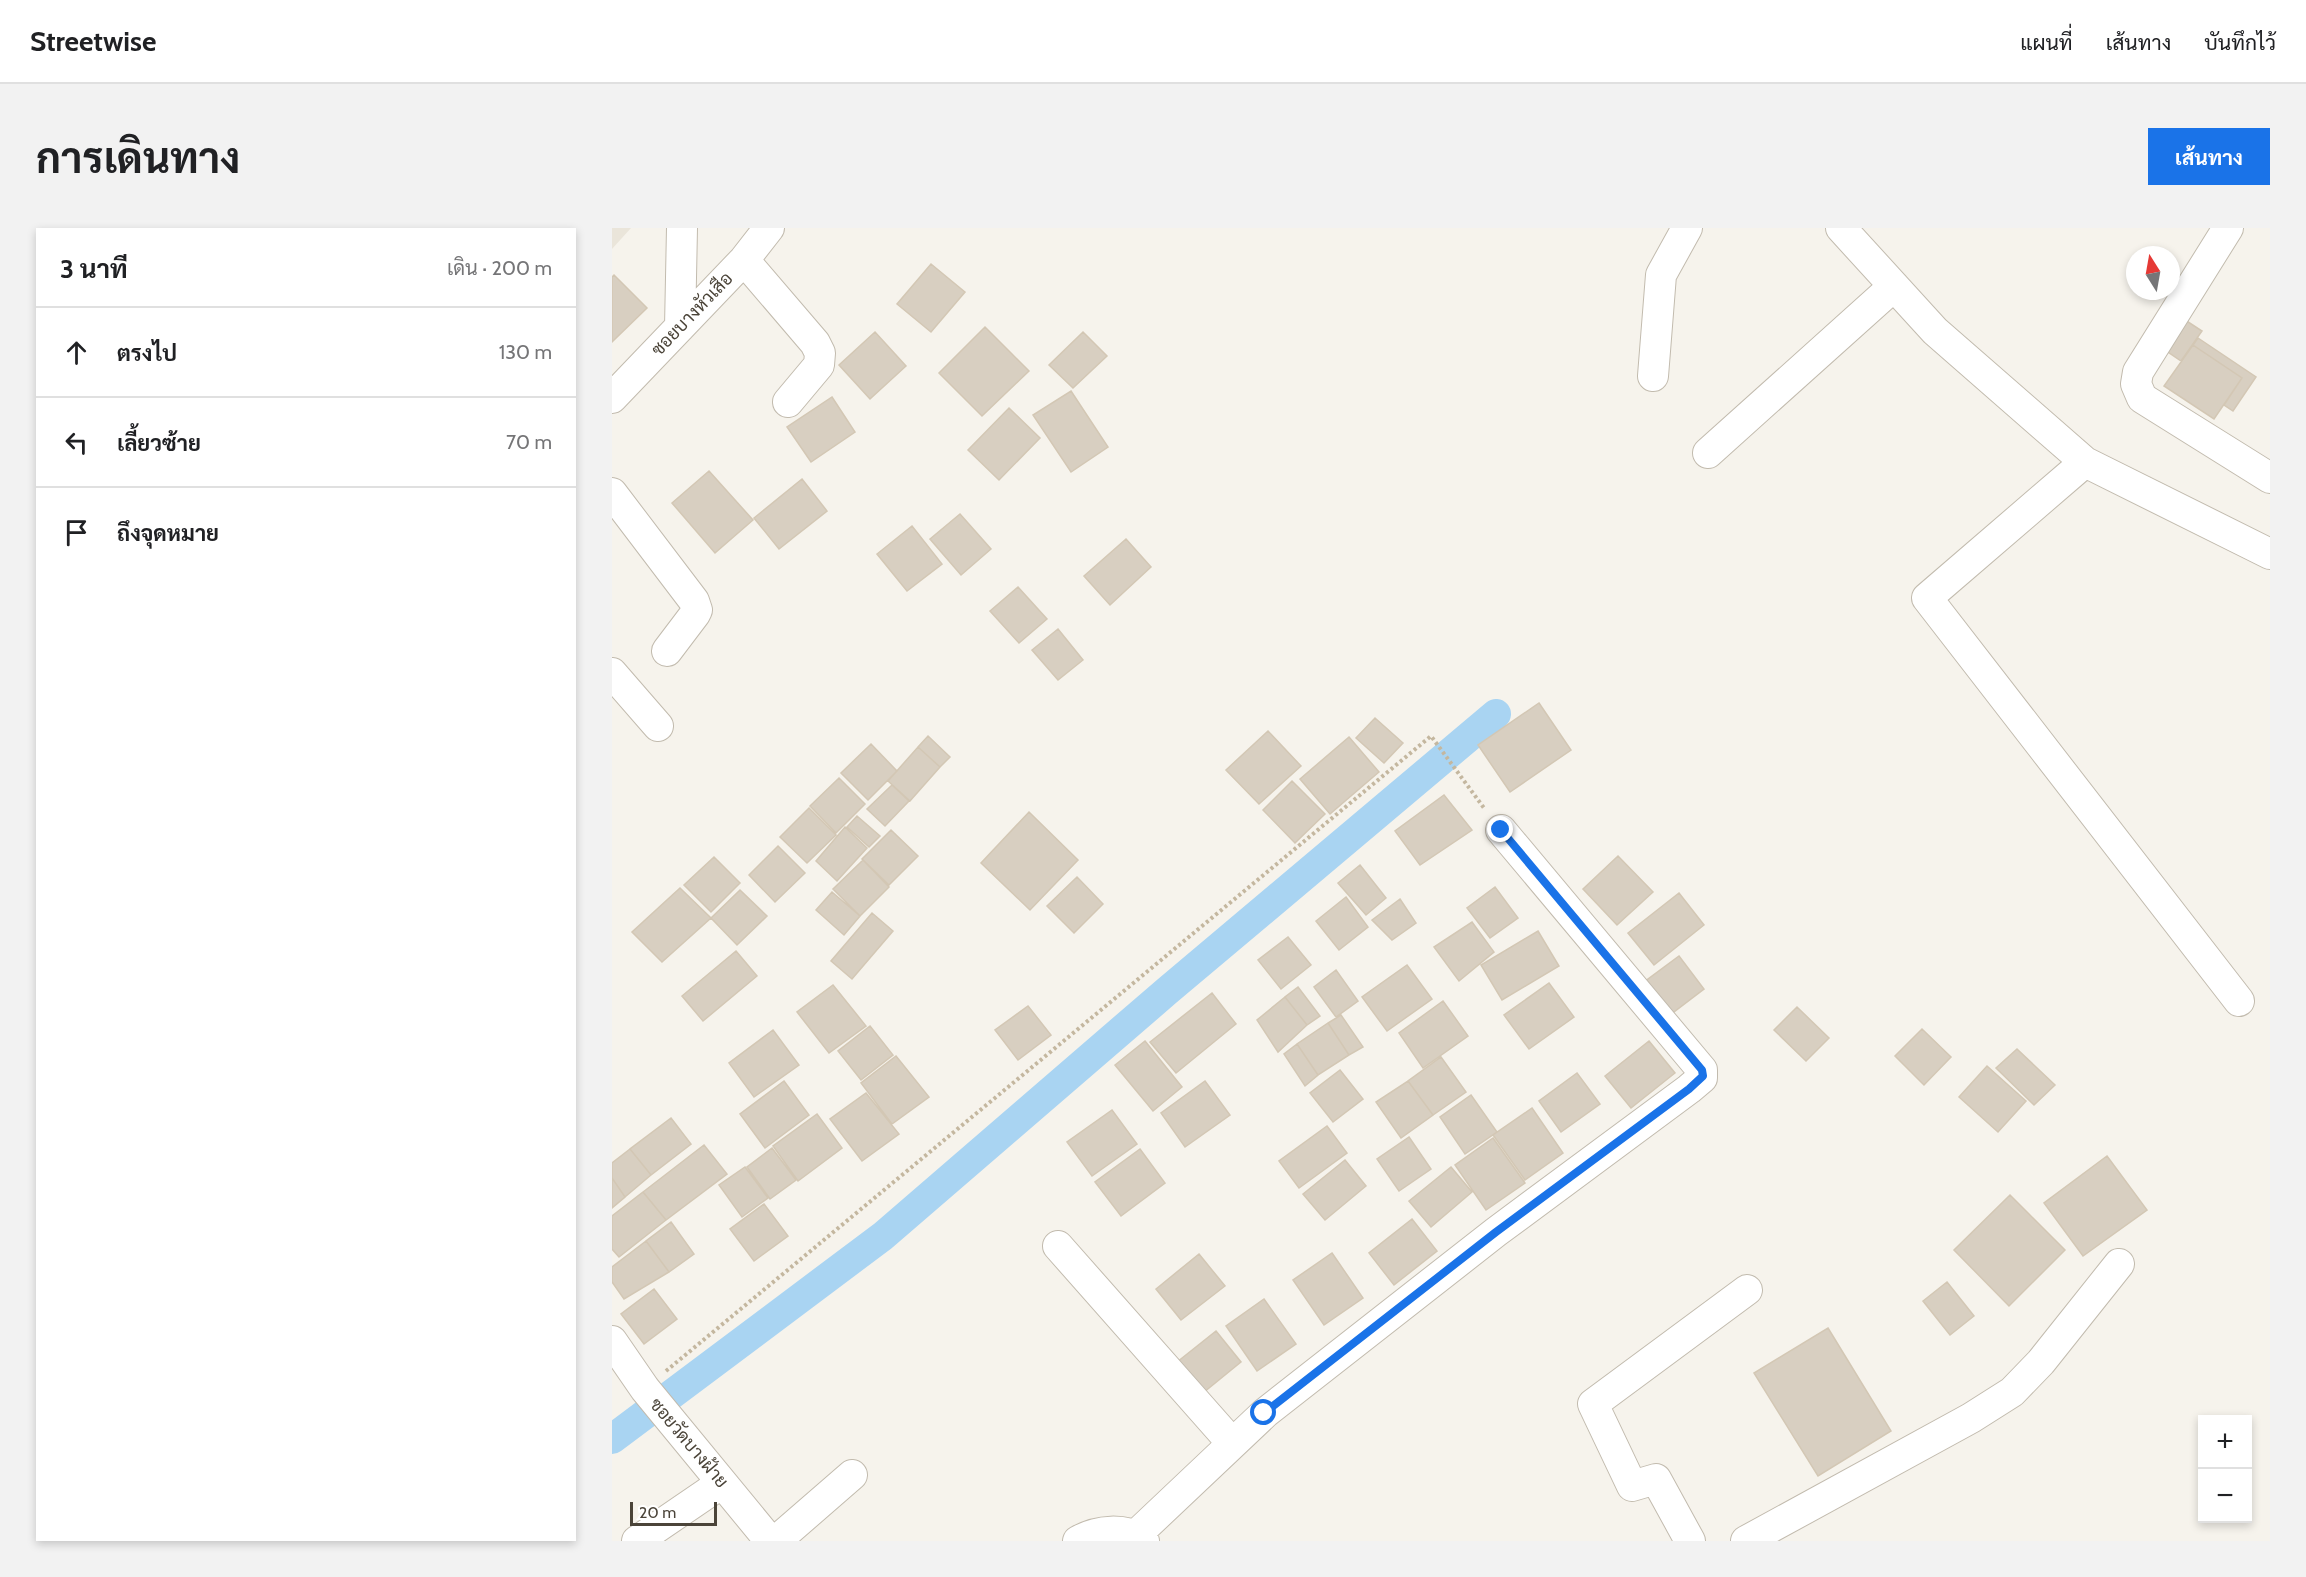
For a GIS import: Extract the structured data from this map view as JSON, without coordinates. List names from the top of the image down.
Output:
{
  "streets": {
    "street": ["ซอยบางหัวเสือ", "ซอยวัดบางฝ้าย"]
  },
  "scale_bar": "20 m",
  "north": "top",
  "page": {
    "header": "Streetwise",
    "nav": ["แผนที่", "เส้นทาง", "บันทึกไว้"],
    "title": "การเดินทาง",
    "buttons": "เส้นทาง",
    "heading": ["3 นาที", "เดิน · 200 m"],
    "list": [
      ["ตรงไป", "130 m"],
      ["เลี้ยวซ้าย", "70 m"],
      "ถึงจุดหมาย"
    ],
    "map_buttons": ["+", "−"],
    "scale": "20 m"
  }
}
